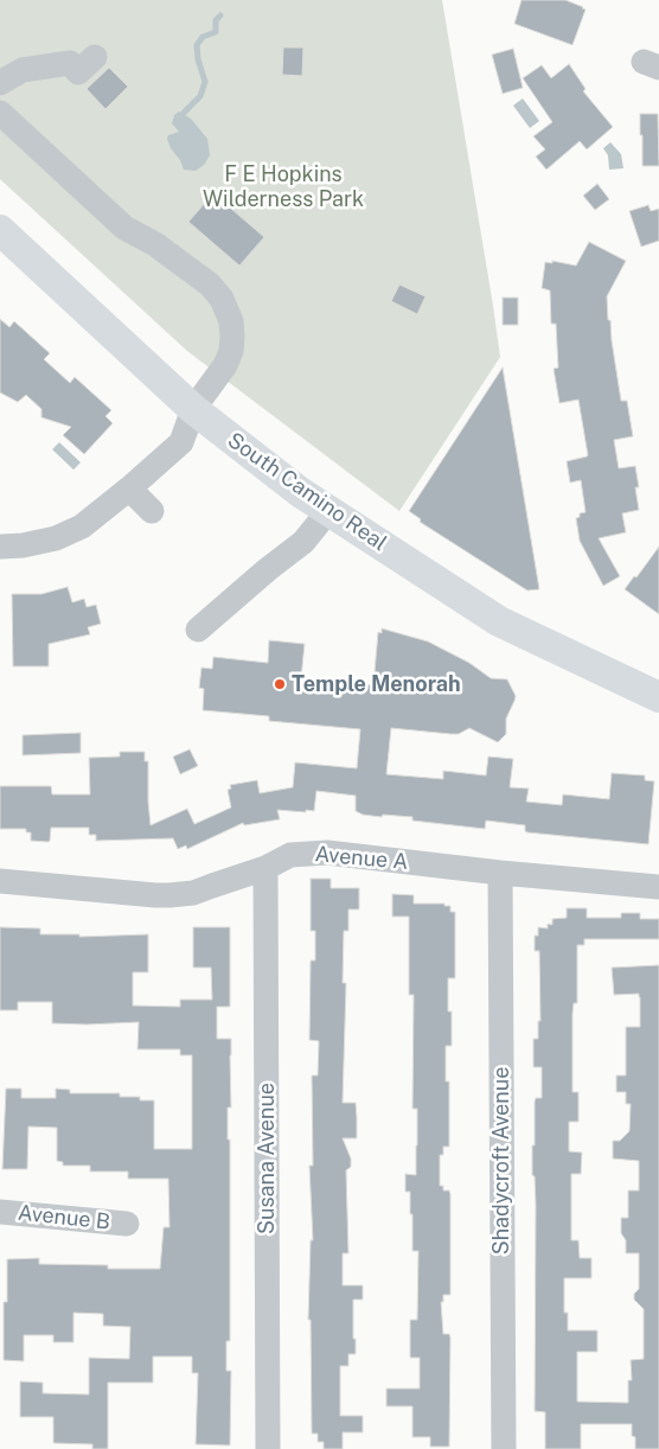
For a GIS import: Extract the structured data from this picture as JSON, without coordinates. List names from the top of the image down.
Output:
{
  "streets": {
    "main road": ["South Camino Real"],
    "street": [
      "Avenue A",
      "Susana Avenue",
      "Shadycroft Avenue",
      "Avenue B"
    ]
  },
  "crossings": [
    ["Avenue A", "Susana Avenue"],
    ["Avenue A", "Shadycroft Avenue"]
  ],
  "parks": ["F E Hopkins Wilderness Park"],
  "places": ["Temple Menorah"]
}
